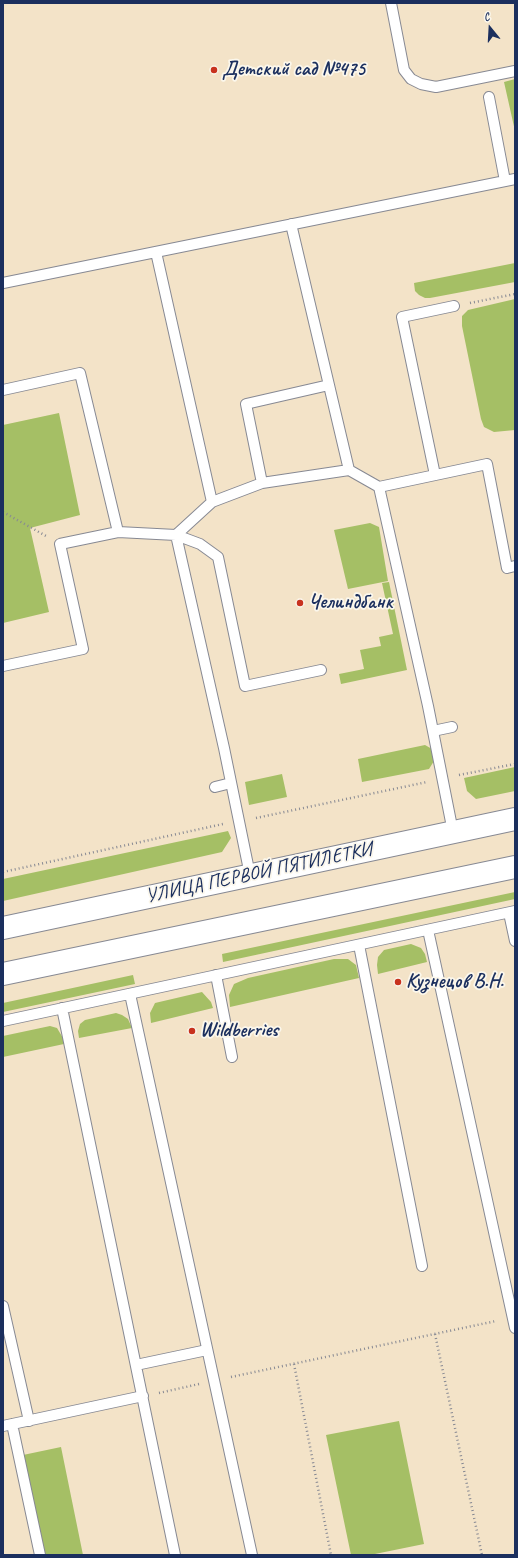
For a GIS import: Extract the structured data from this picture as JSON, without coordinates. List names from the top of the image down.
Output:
{
  "streets": {
    "main road": ["УЛИЦА ПЕРВОЙ ПЯТИЛЕТКИ"]
  },
  "places": [
    "Детский сад №475",
    "Челиндбанк",
    "Кузнецов В.Н.",
    "Wildberries"
  ],
  "north": "top"
}
